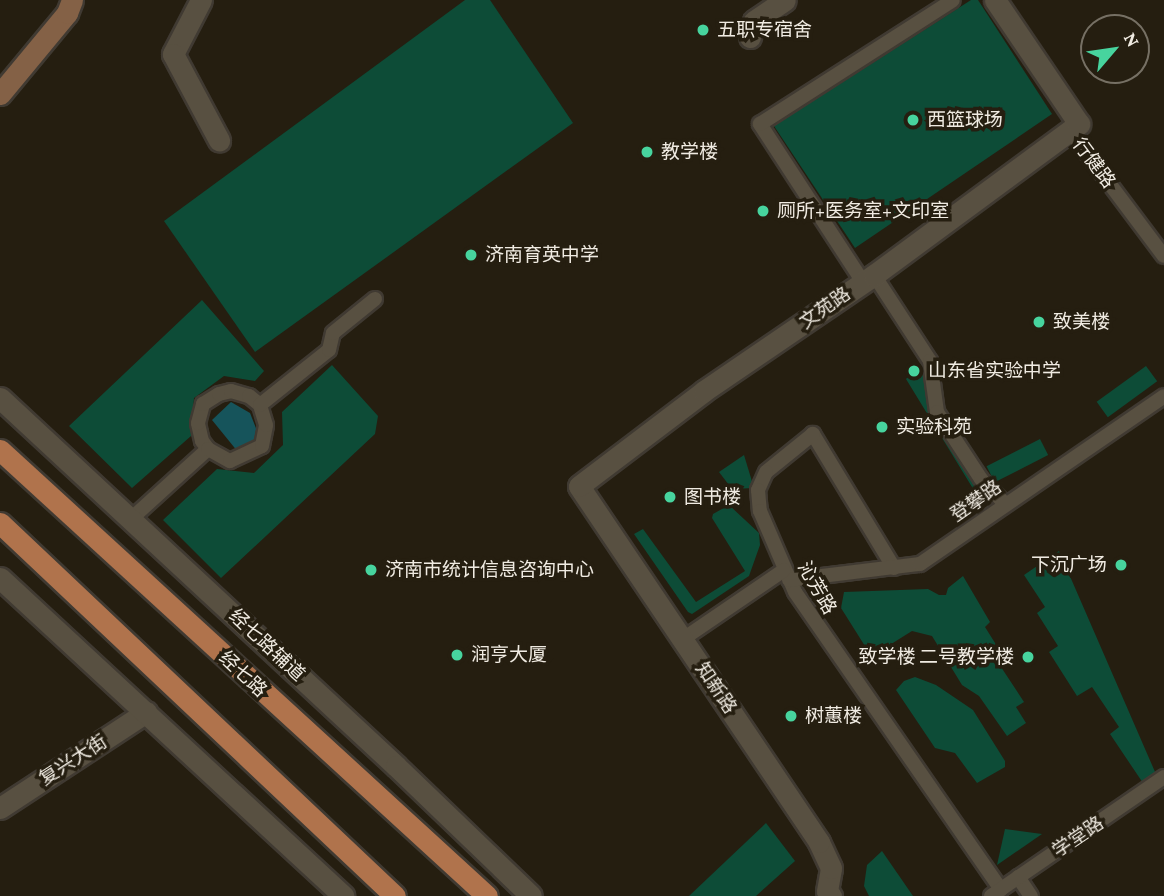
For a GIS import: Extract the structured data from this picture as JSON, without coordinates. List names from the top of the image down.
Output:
{
  "streets": {
    "main road": ["经七路"],
    "street": [
      "行健路",
      "文苑路",
      "经七路辅道",
      "知新路",
      "复兴大街"
    ],
    "lane": ["登攀路", "沁芳路", "学堂路"]
  },
  "crossings": [
    ["行健路", "文苑路"],
    ["文苑路", "知新路"],
    ["登攀路", "沁芳路"],
    ["登攀路", "知新路"],
    ["沁芳路", "学堂路"]
  ],
  "places": [
    "五职专宿舍",
    "西篮球场",
    "教学楼",
    "厕所+医务室+文印室",
    "济南育英中学",
    "致美楼",
    "山东省实验中学",
    "实验科苑",
    "图书楼",
    "下沉广场",
    "济南市统计信息咨询中心",
    "润亨大厦",
    "致学楼 二号教学楼",
    "树蕙楼"
  ],
  "north": "top right"
}
